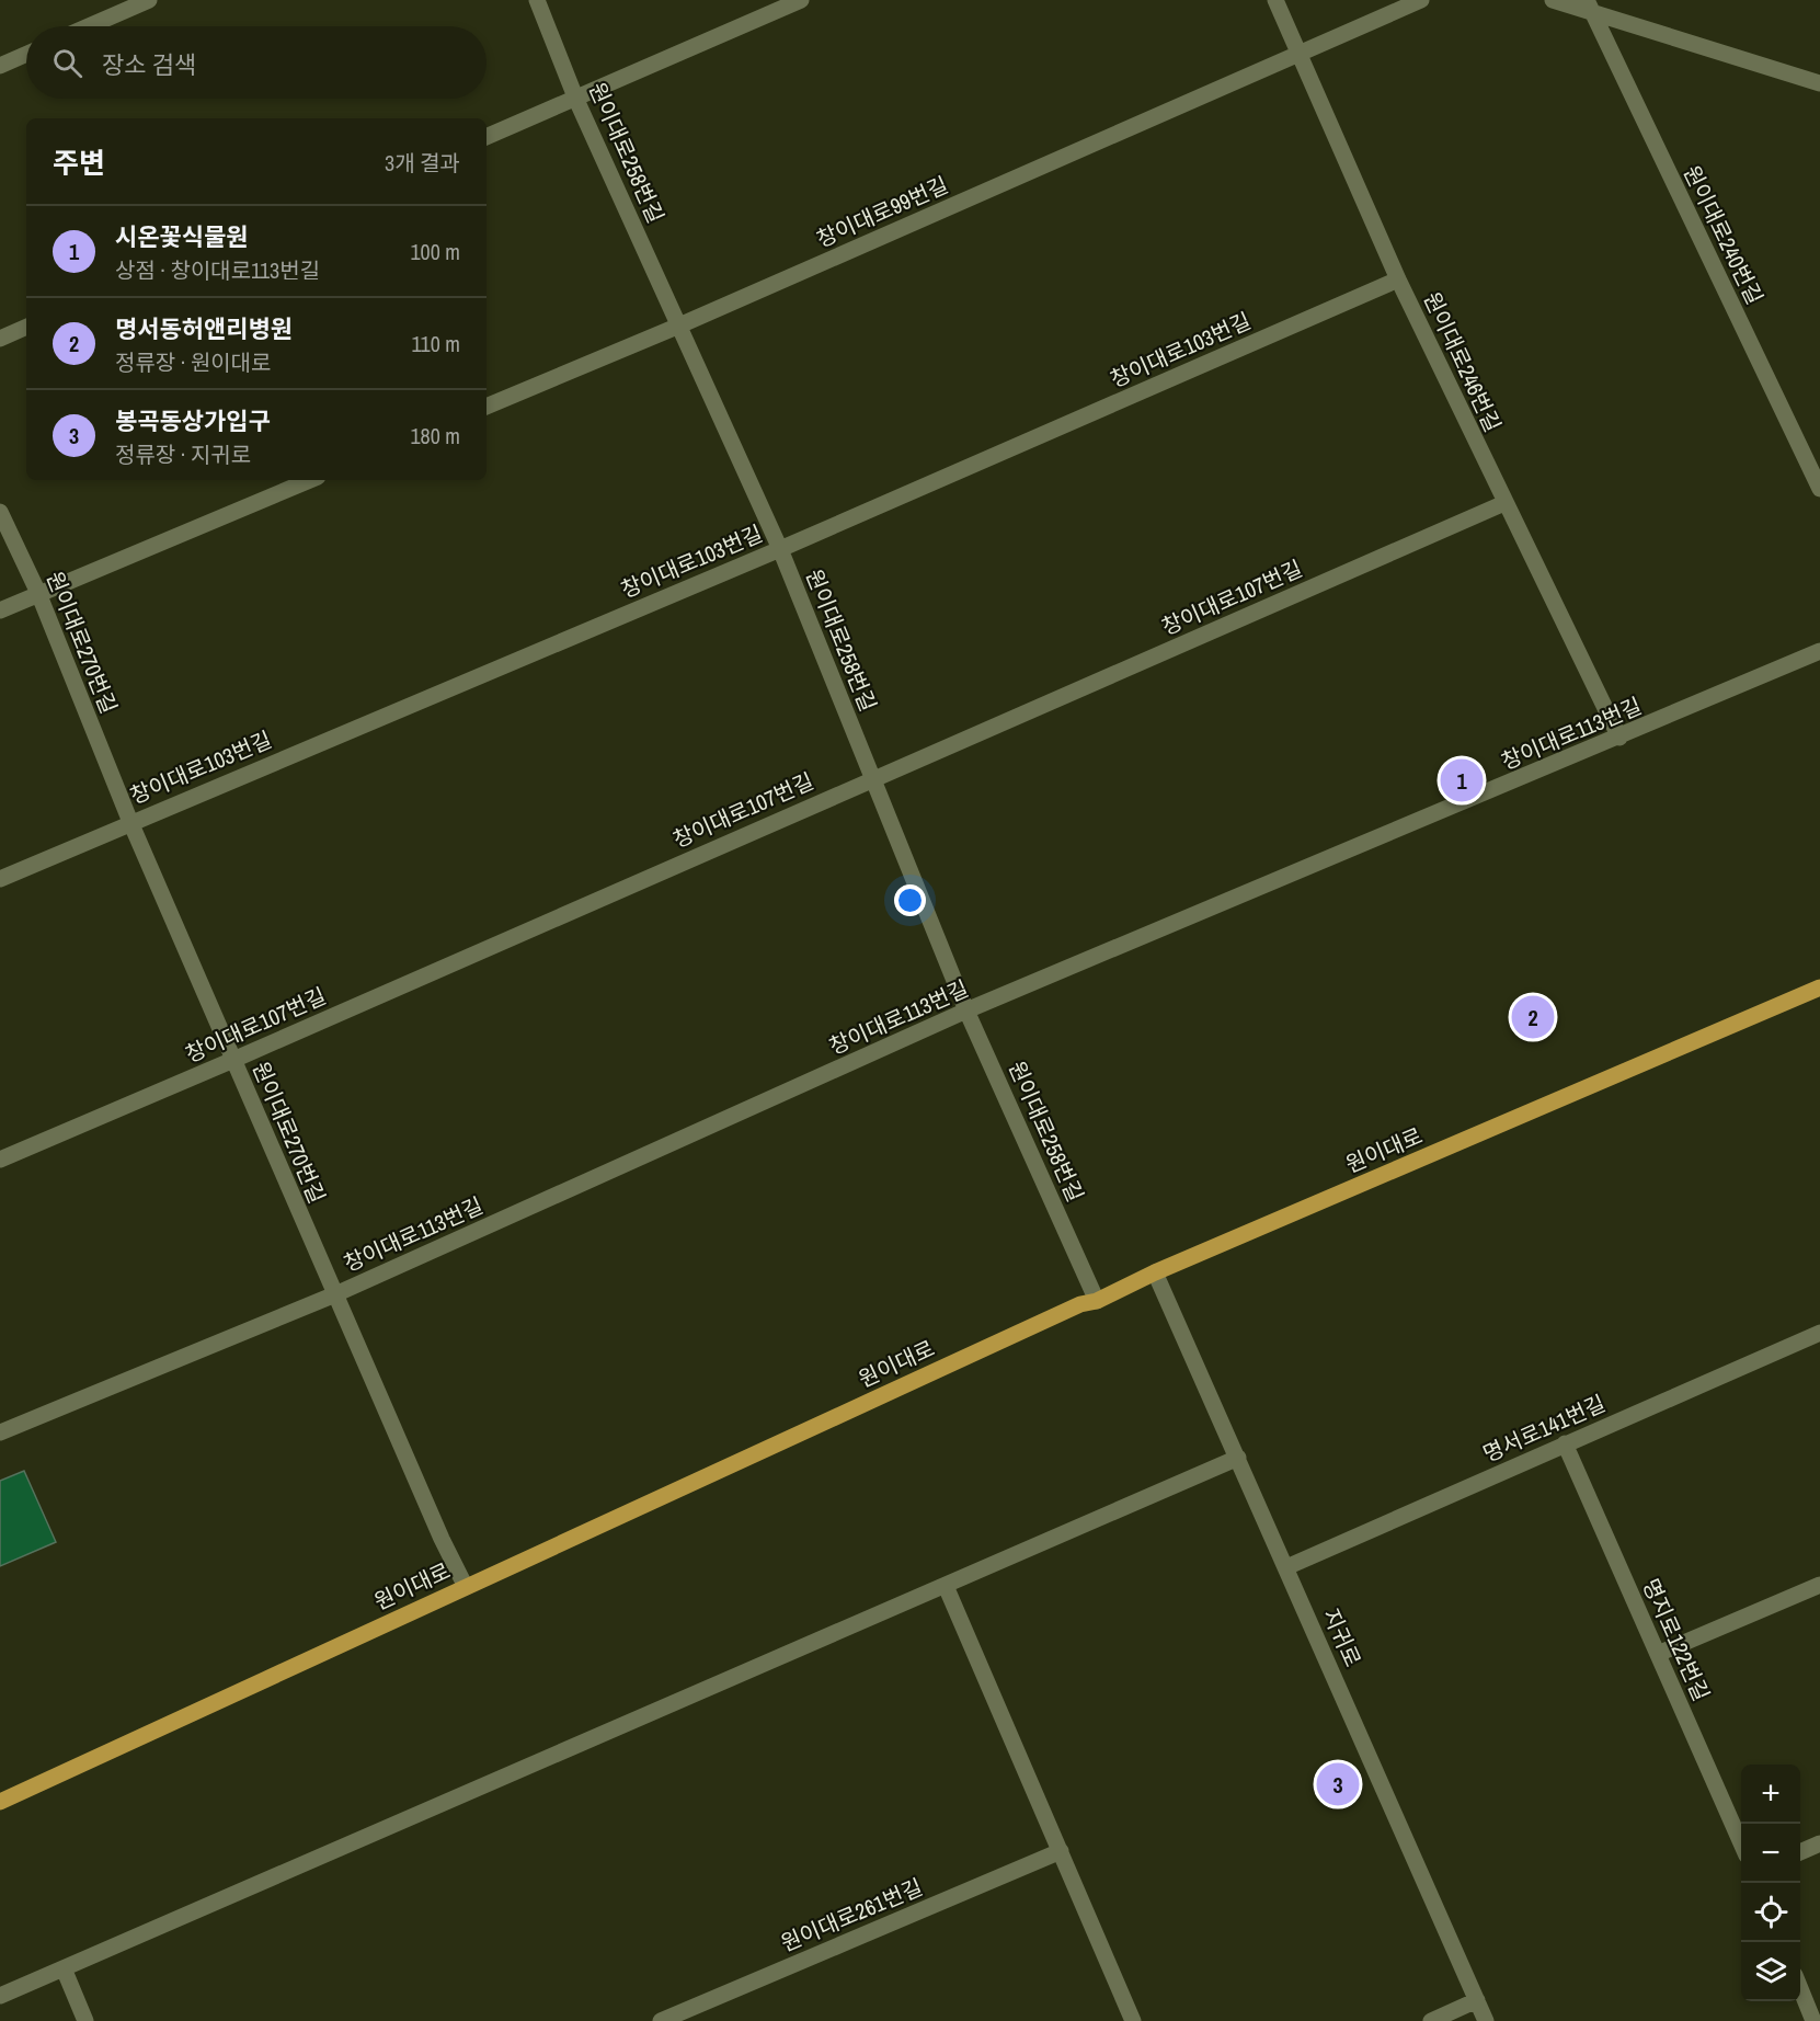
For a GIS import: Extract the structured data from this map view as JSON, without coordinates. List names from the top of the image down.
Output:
{
  "streets": {
    "main road": ["원이대로"],
    "street": [
      "원이대로258번길",
      "창이대로99번길",
      "원이대로240번길",
      "창이대로103번길",
      "원이대로246번길",
      "창이대로107번길",
      "원이대로270번길",
      "창이대로113번길",
      "명서로141번길",
      "지귀로",
      "명지로122번길",
      "원이대로261번길"
    ]
  },
  "crossings": [
    ["원이대로258번길", "창이대로99번길"],
    ["원이대로258번길", "창이대로103번길"],
    ["원이대로258번길", "창이대로107번길"],
    ["원이대로258번길", "창이대로113번길"],
    ["원이대로258번길", "원이대로"],
    ["창이대로99번길", "원이대로246번길"],
    ["창이대로103번길", "원이대로246번길"],
    ["창이대로103번길", "원이대로270번길"],
    ["원이대로246번길", "창이대로107번길"],
    ["원이대로246번길", "창이대로113번길"],
    ["창이대로107번길", "원이대로270번길"],
    ["원이대로270번길", "창이대로113번길"],
    ["원이대로270번길", "원이대로"],
    ["원이대로", "지귀로"],
    ["명서로141번길", "지귀로"],
    ["명서로141번길", "명지로122번길"]
  ],
  "page": {
    "search": "장소 검색",
    "heading": ["주변", "3개 결과"],
    "list": [
      {
        "mark": "1",
        "name": "시온꽃식물원",
        "note": "상점 · 창이대로113번길",
        "value": "100 m"
      },
      {
        "mark": "2",
        "name": "명서동허앤리병원",
        "note": "정류장 · 원이대로",
        "value": "110 m"
      },
      {
        "mark": "3",
        "name": "봉곡동상가입구",
        "note": "정류장 · 지귀로",
        "value": "180 m"
      }
    ],
    "pins": ["1", "2", "3"],
    "map_buttons": ["+", "−"]
  }
}
